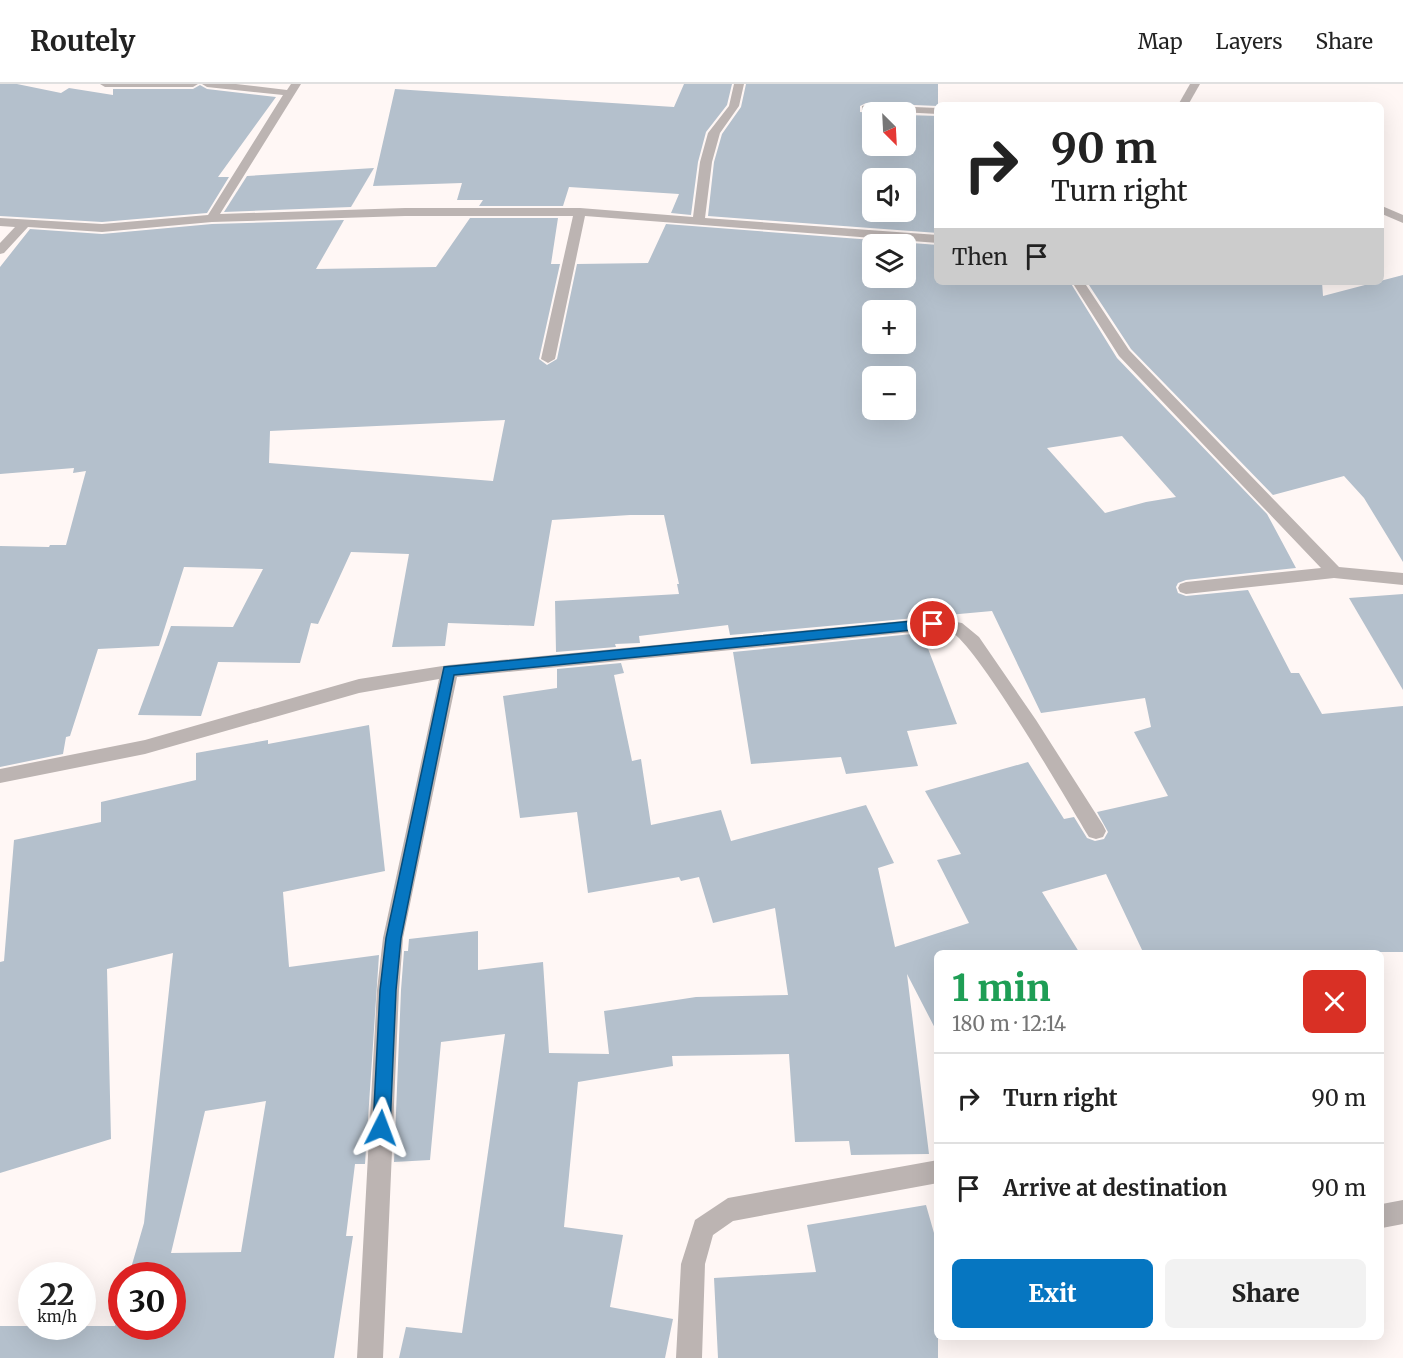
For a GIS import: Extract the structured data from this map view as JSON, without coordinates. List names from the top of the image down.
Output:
{
  "north": "bottom right",
  "page": {
    "header": "Routely",
    "nav": ["Map", "Layers", "Share"],
    "map_buttons": ["+", "−"],
    "turn": ["90 m", "Turn right"],
    "then": "Then",
    "heading": ["1 min", "180 m · 12:14"],
    "list": [
      {
        "name": "Turn right",
        "value": "90 m"
      },
      {
        "name": "Arrive at destination",
        "value": "90 m"
      }
    ],
    "buttons": ["Exit", "Share"],
    "speed": "22 km/h",
    "limit": "30"
  }
}
